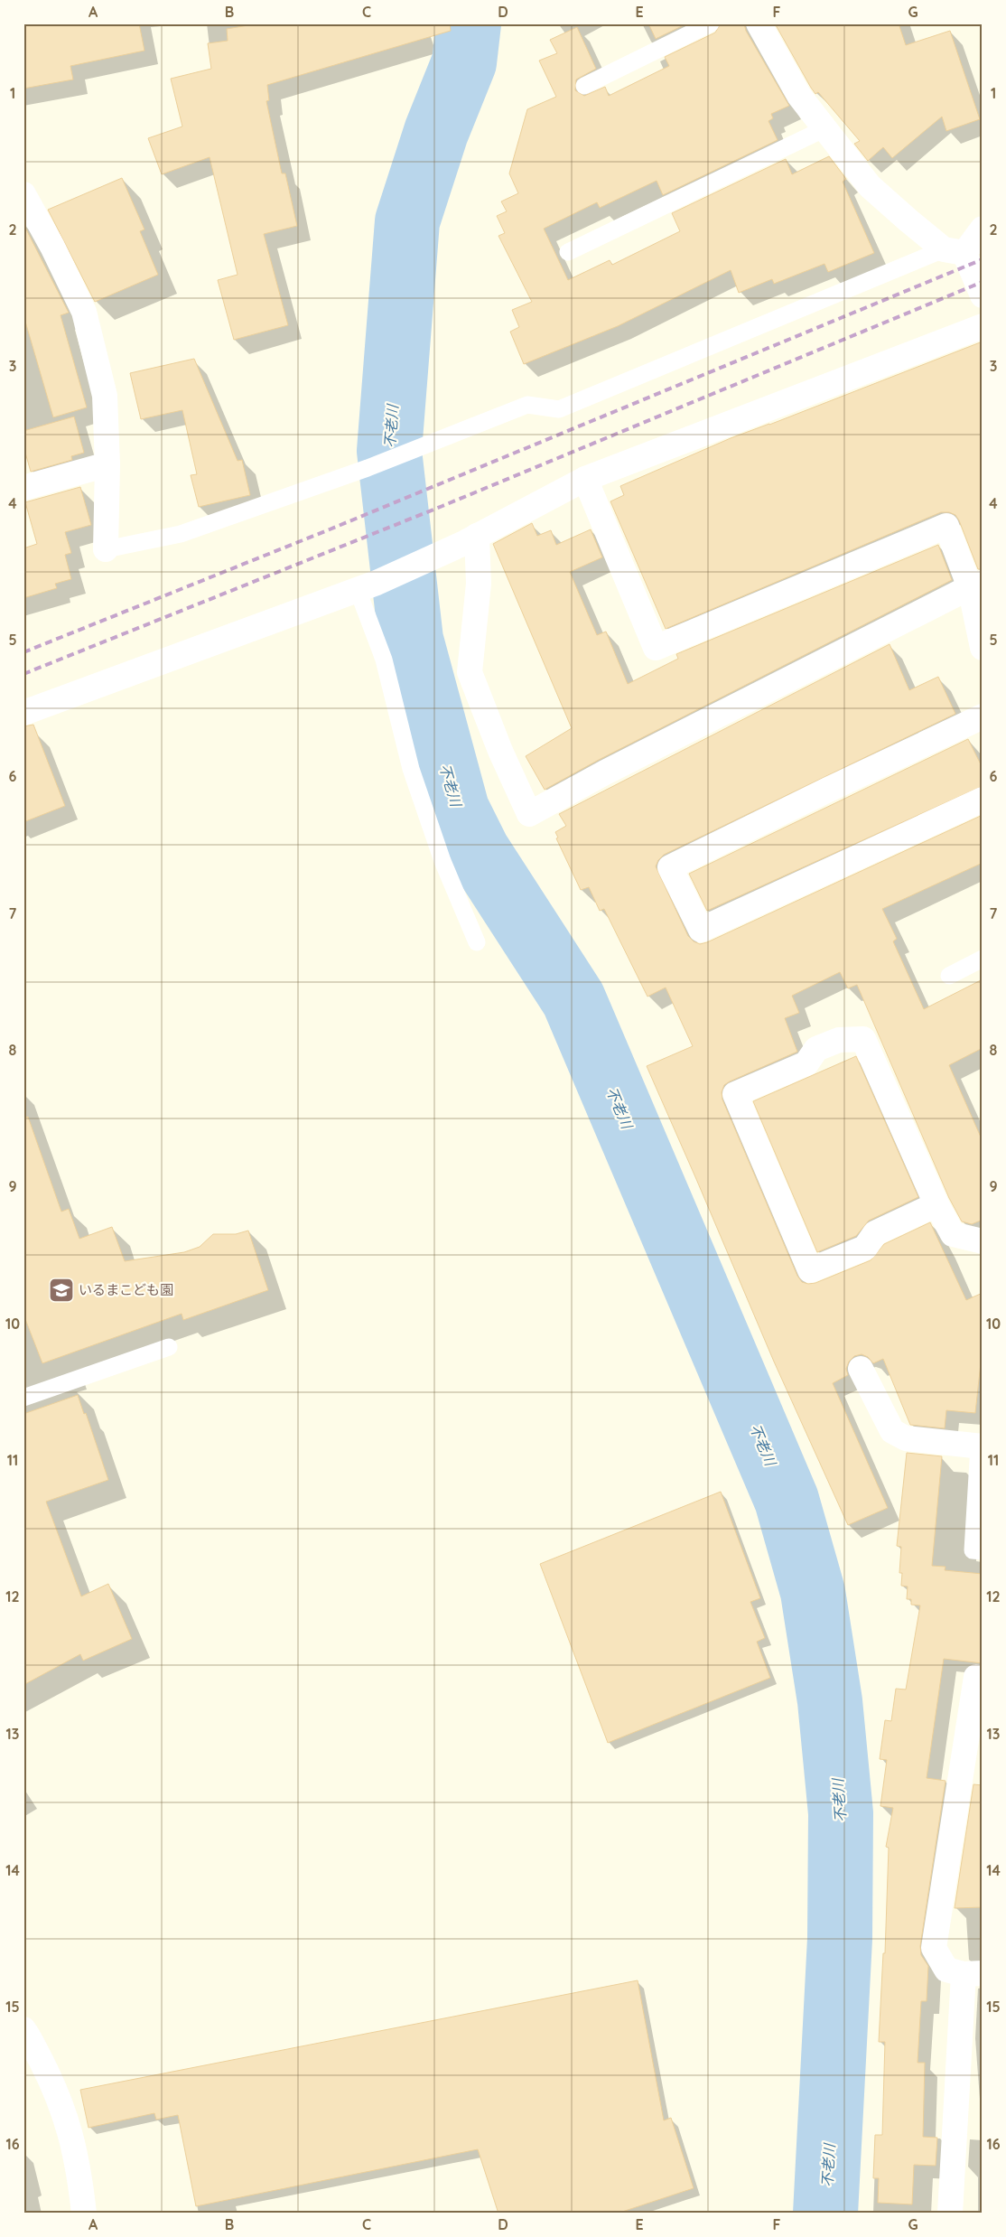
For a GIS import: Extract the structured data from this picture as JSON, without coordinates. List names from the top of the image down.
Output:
{
  "water": ["不老川"],
  "places": {
    "school or university": ["いるまこども園"]
  },
  "grid": {
    "columns": [
      "A",
      "B",
      "C",
      "D",
      "E",
      "F",
      "G"
    ],
    "rows": [
      "1",
      "2",
      "3",
      "4",
      "5",
      "6",
      "7",
      "8",
      "9",
      "10",
      "11",
      "12",
      "13",
      "14",
      "15",
      "16"
    ]
  }
}
